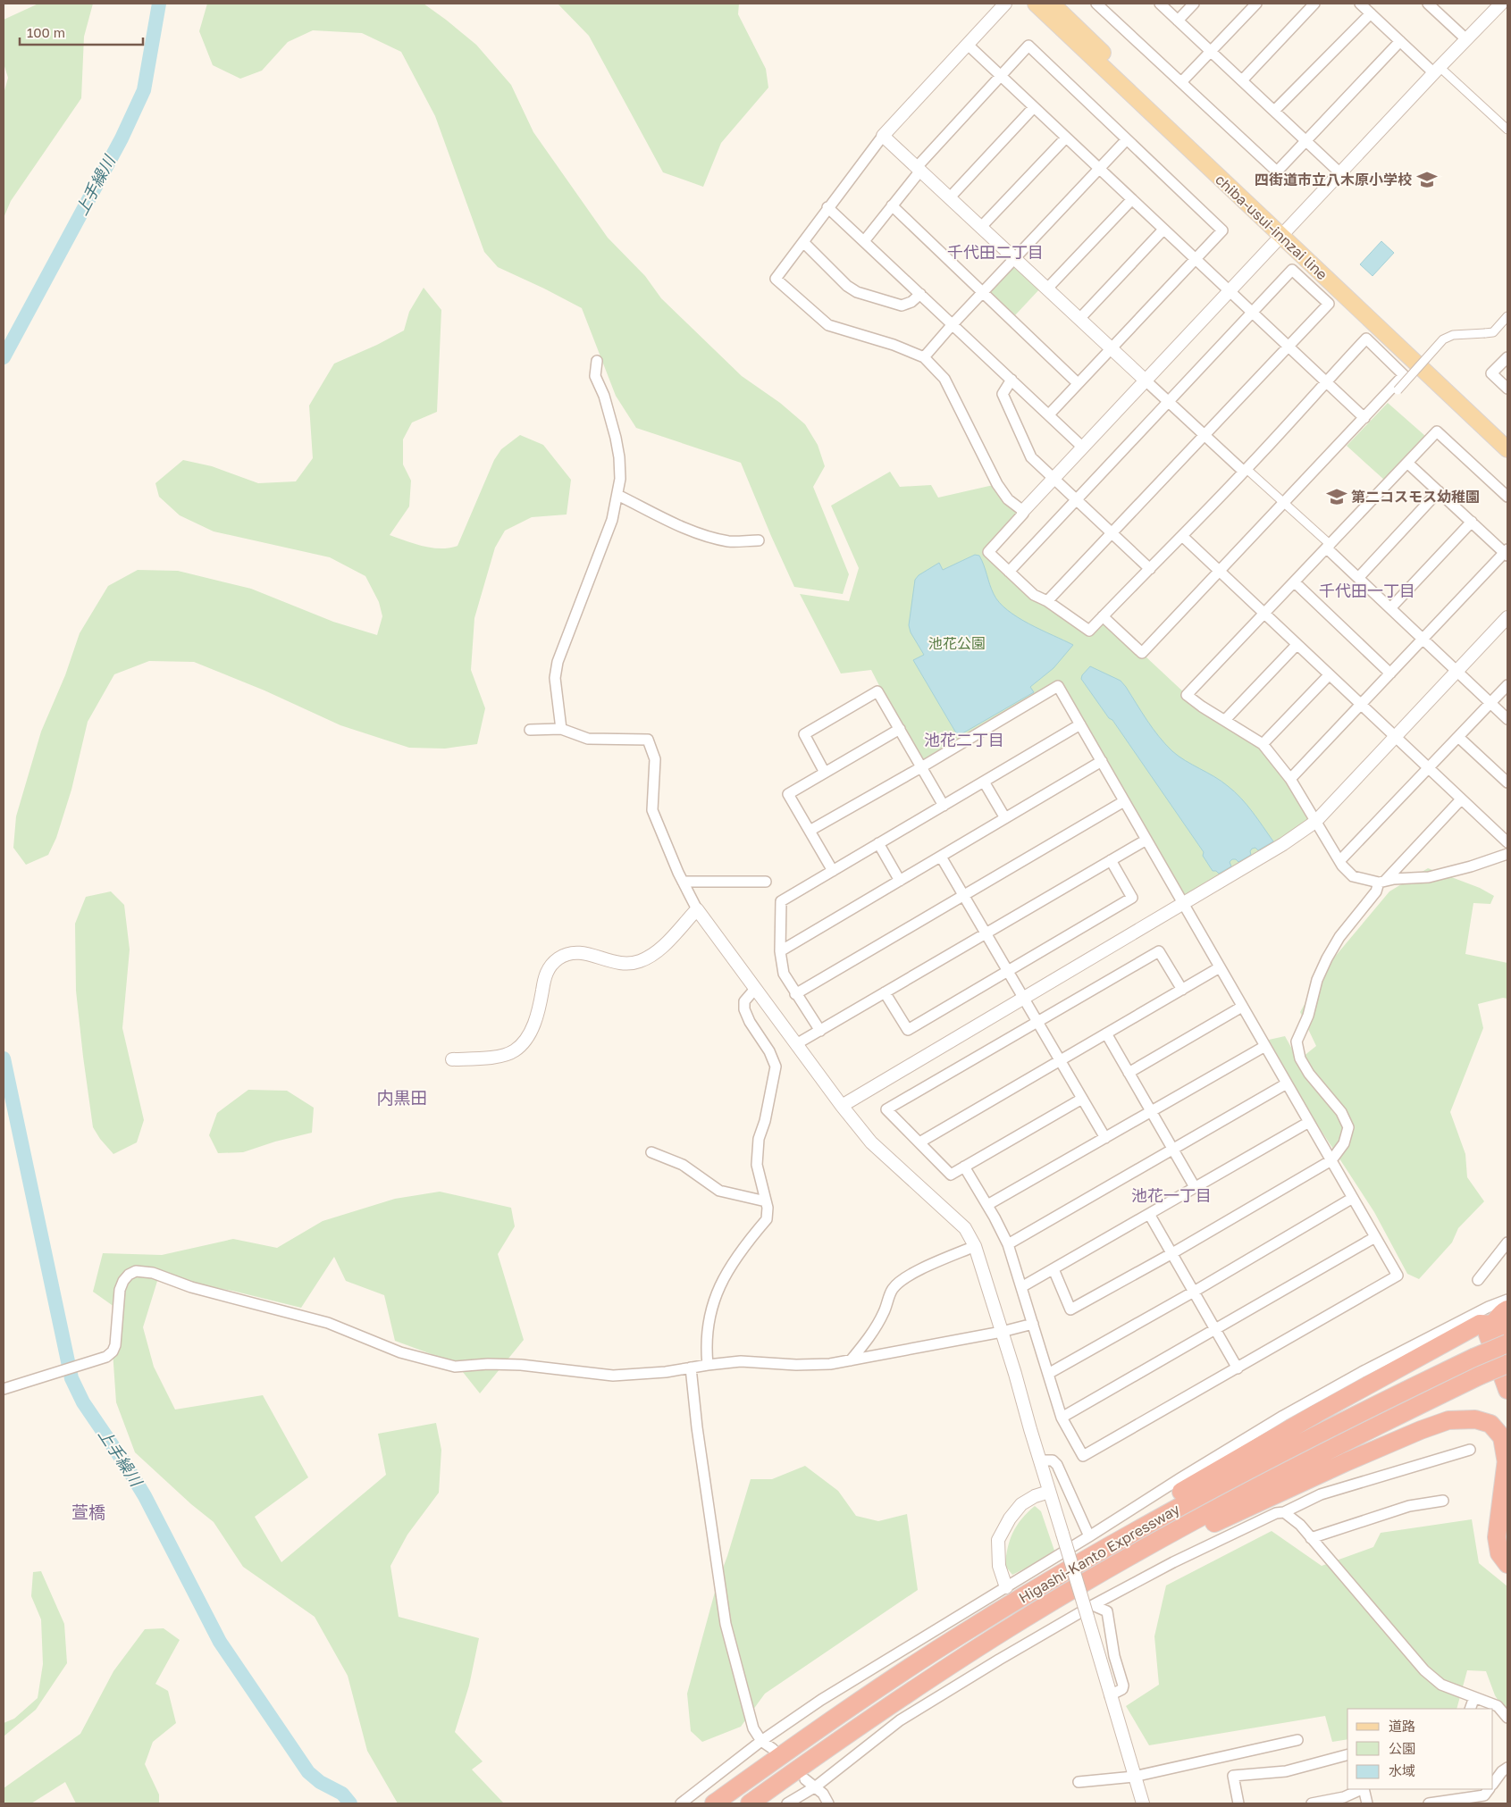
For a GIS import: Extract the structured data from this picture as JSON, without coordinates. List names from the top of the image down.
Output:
{
  "streets": {
    "highway": ["Higashi-Kanto Expressway"],
    "main road": ["chiba-usui-innzai line"]
  },
  "districts": [
    "千代田二丁目",
    "千代田一丁目",
    "池花二丁目",
    "内黒田",
    "池花一丁目",
    "萱橋"
  ],
  "water": ["上手繰川"],
  "parks": ["池花公園"],
  "places": {
    "school or university": ["四街道市立八木原小学校", "第二コスモス幼稚園"]
  },
  "legend": ["道路", "公園", "水域"],
  "scale_bar": "100 m"
}
